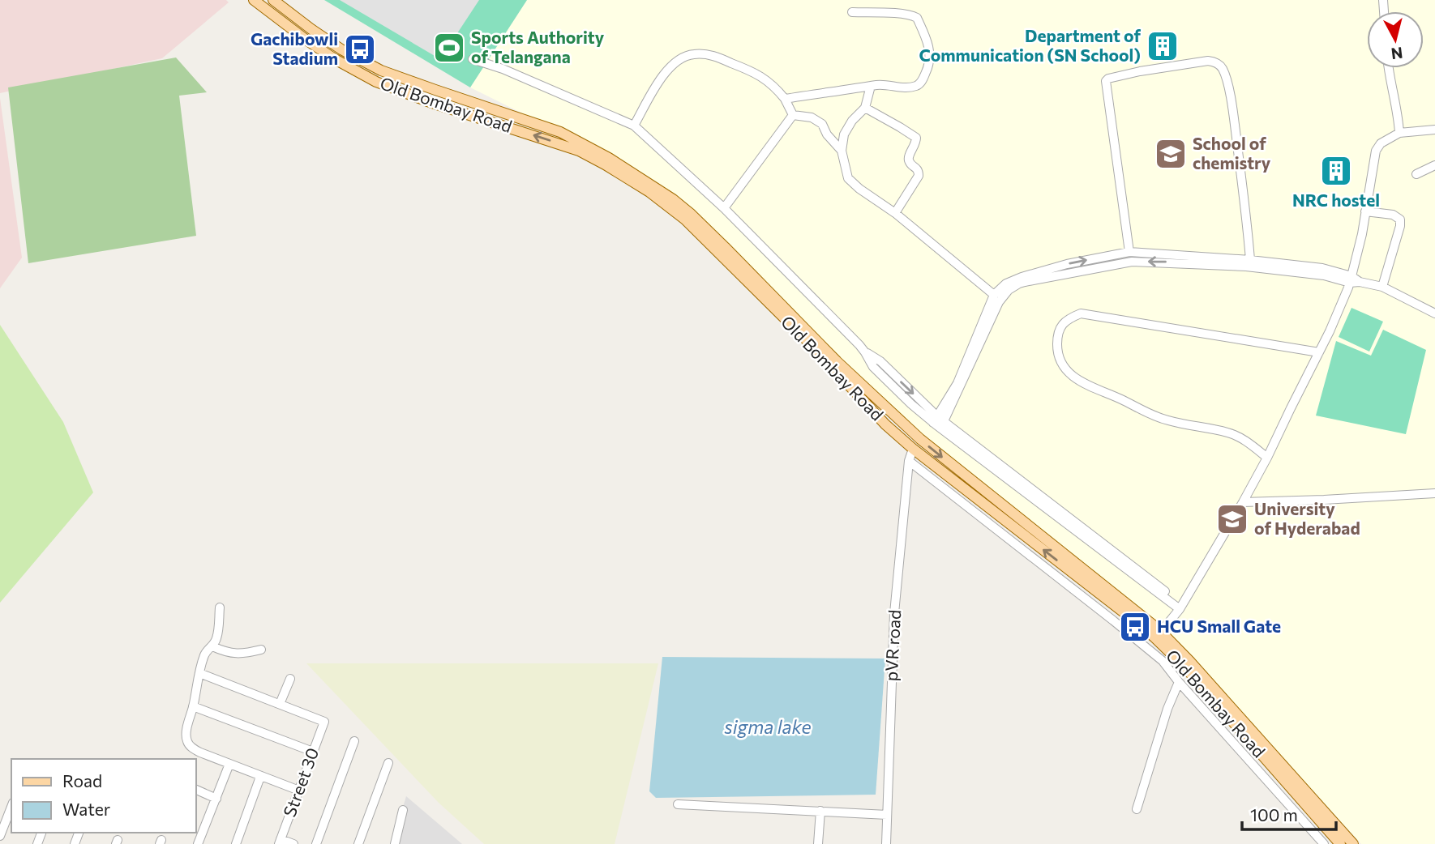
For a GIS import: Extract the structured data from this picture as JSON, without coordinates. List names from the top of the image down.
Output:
{
  "streets": {
    "main road": ["Old Bombay Road"],
    "street": ["pVR road", "Street 30"]
  },
  "crossings": [
    ["Old Bombay Road", "pVR road"]
  ],
  "water": ["sigma lake"],
  "places": {
    "building": ["Department of Communication (SN School)", "NRC hostel"],
    "sports": ["Sports Authority of Telangana"],
    "bus stop": ["Gachibowli Stadium", "HCU Small Gate"],
    "school or university": ["School of chemistry", "University of Hyderabad"]
  },
  "legend": ["Road", "Water"],
  "scale_bar": "100 m",
  "north": "bottom"
}
